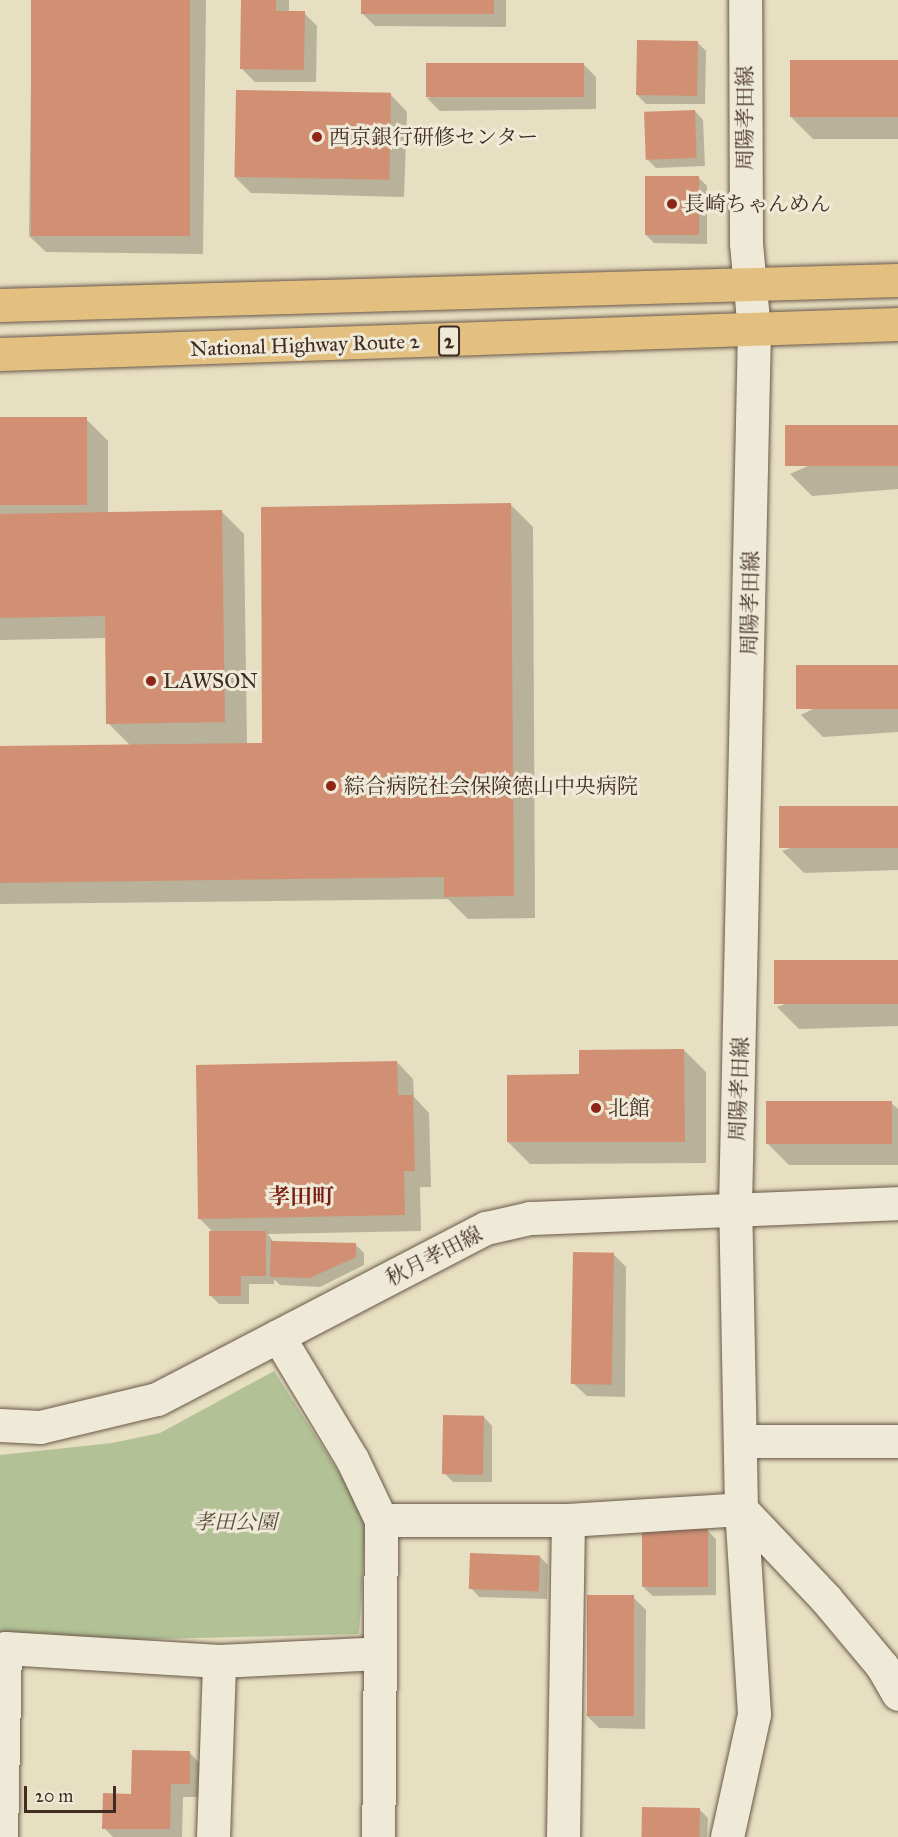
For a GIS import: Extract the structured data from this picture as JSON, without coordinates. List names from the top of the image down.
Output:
{
  "streets": {
    "highway": ["2", "National Highway Route 2"],
    "street": ["周陽孝田線", "秋月孝田線"]
  },
  "crossings": [
    ["周陽孝田線", "2"],
    ["周陽孝田線", "National Highway Route 2"],
    ["周陽孝田線", "秋月孝田線"]
  ],
  "districts": ["孝田町"],
  "parks": ["孝田公園"],
  "places": [
    "西京銀行研修センター",
    "長崎ちゃんめん",
    "LAWSON",
    "綜合病院社会保険徳山中央病院",
    "北館"
  ],
  "scale_bar": "20 m"
}
